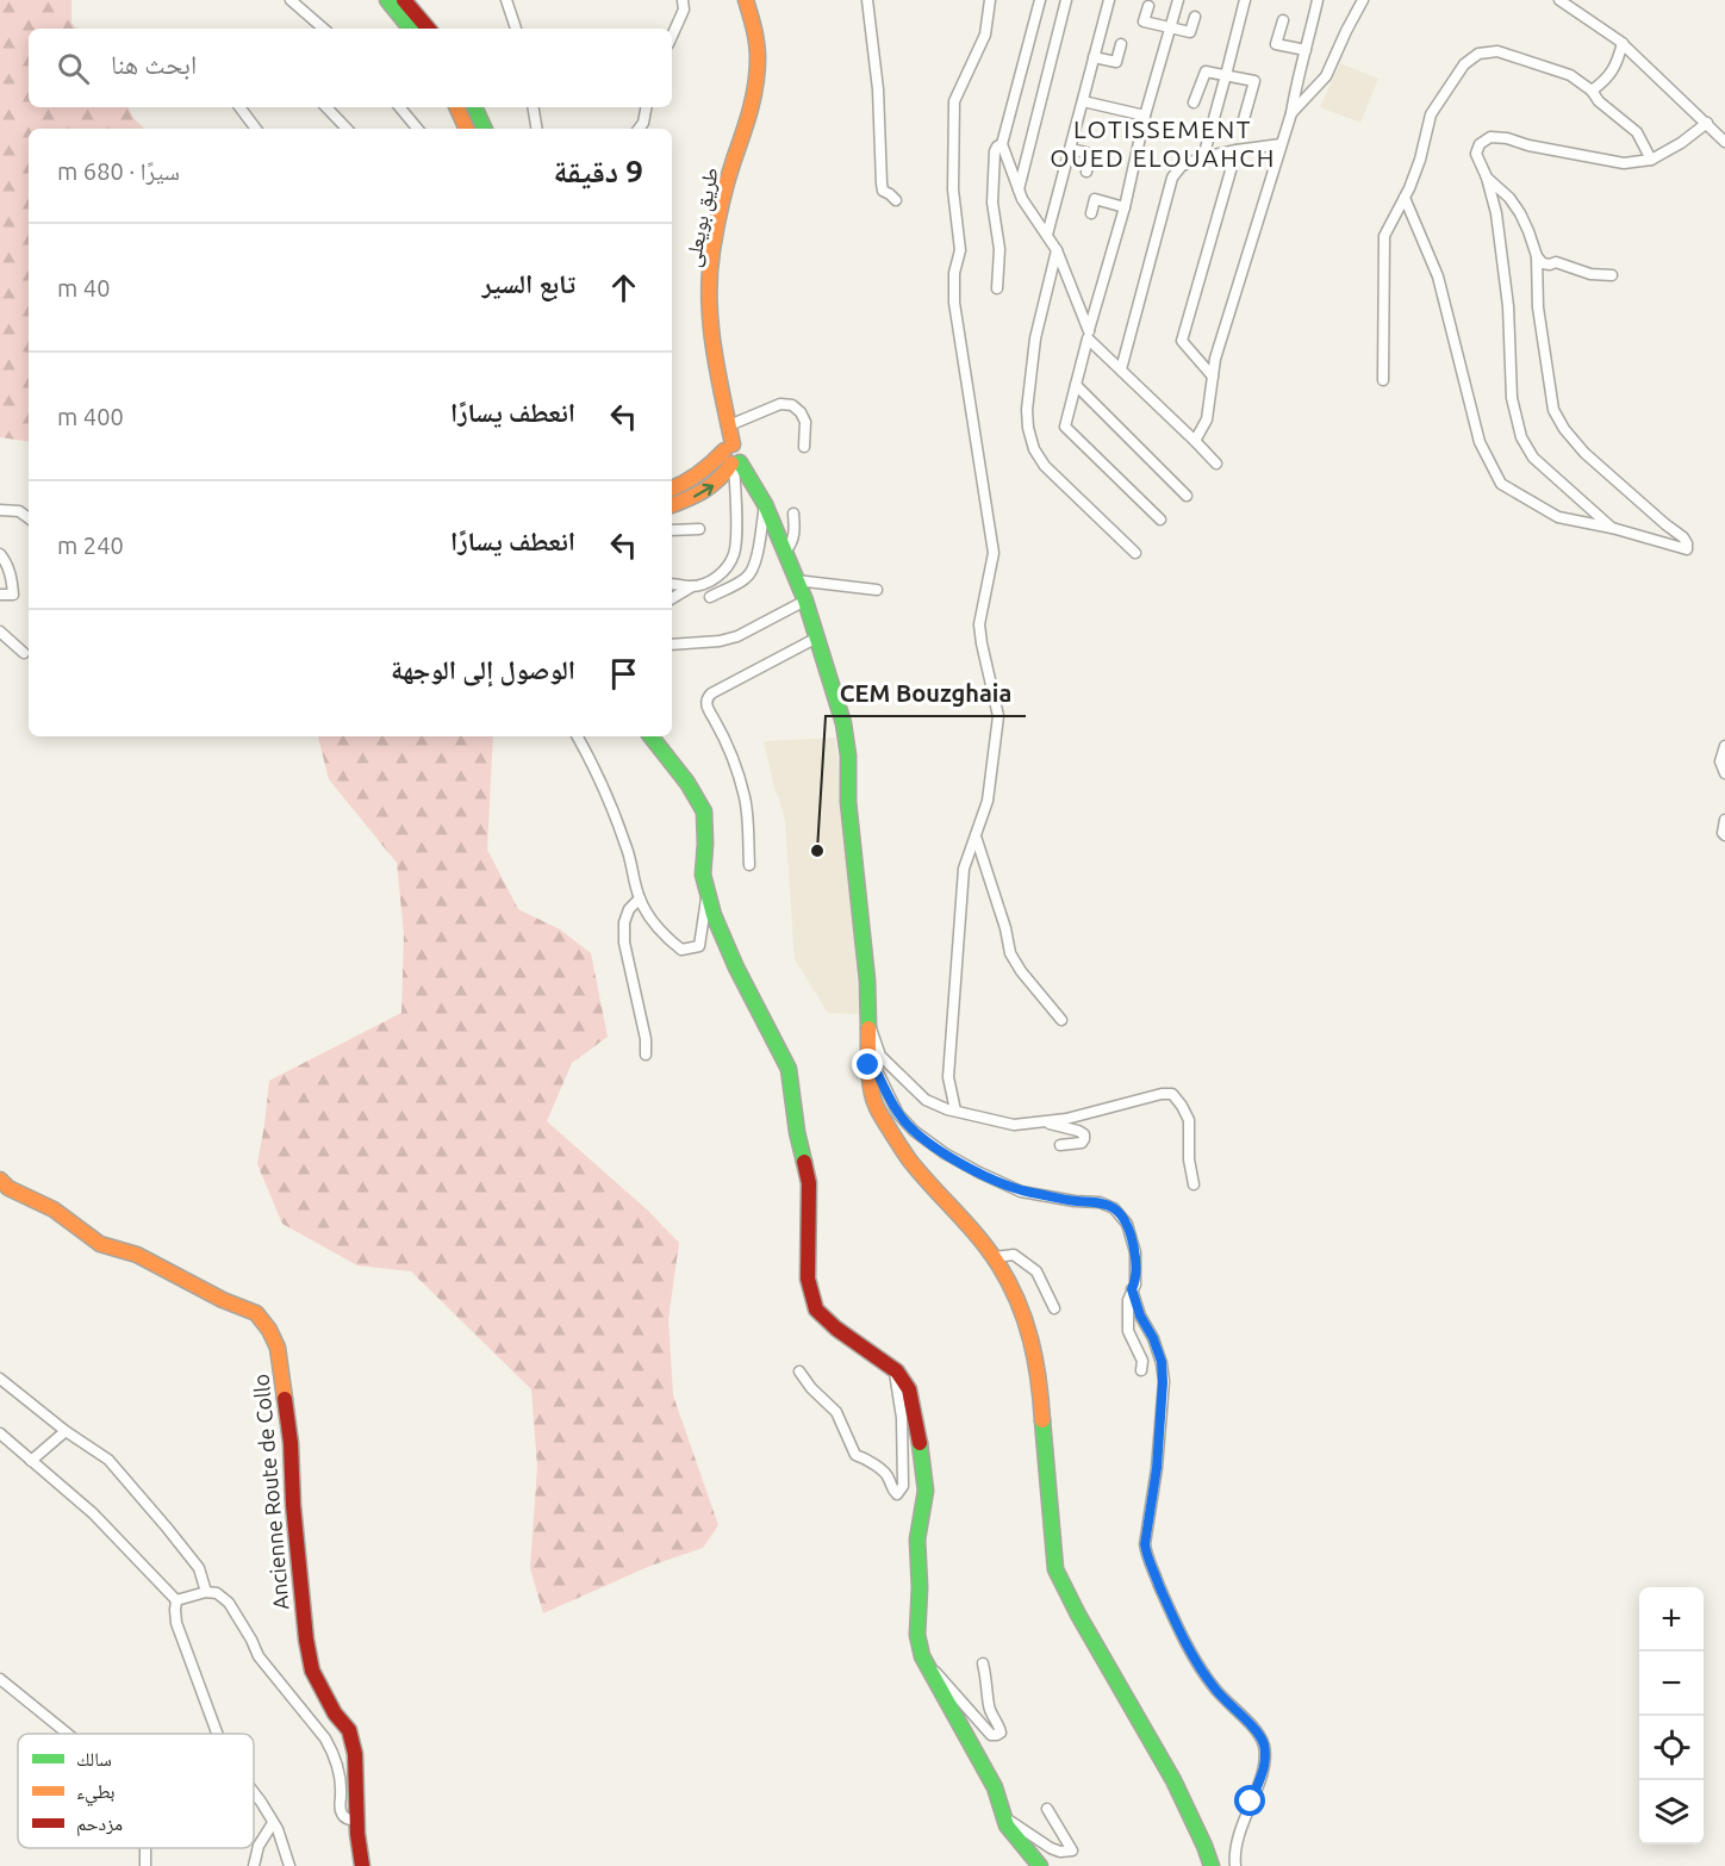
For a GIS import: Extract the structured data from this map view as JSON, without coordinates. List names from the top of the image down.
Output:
{
  "streets": {
    "street": ["طريق بويعلى", "Ancienne Route de Collo"]
  },
  "districts": ["LOTISSEMENT OUED ELOUAHCH"],
  "places": ["CEM Bouzghaia"],
  "legend": ["سالك", "بطيء", "مزدحم"],
  "page": {
    "search": "ابحث هنا",
    "heading": ["9 دقيقة", "سيرًا · 680 m"],
    "list": [
      ["تابع السير", "40 m"],
      ["انعطف يسارًا", "400 m"],
      ["انعطف يسارًا", "240 m"],
      "الوصول إلى الوجهة"
    ],
    "map_buttons": ["+", "−"]
  }
}
